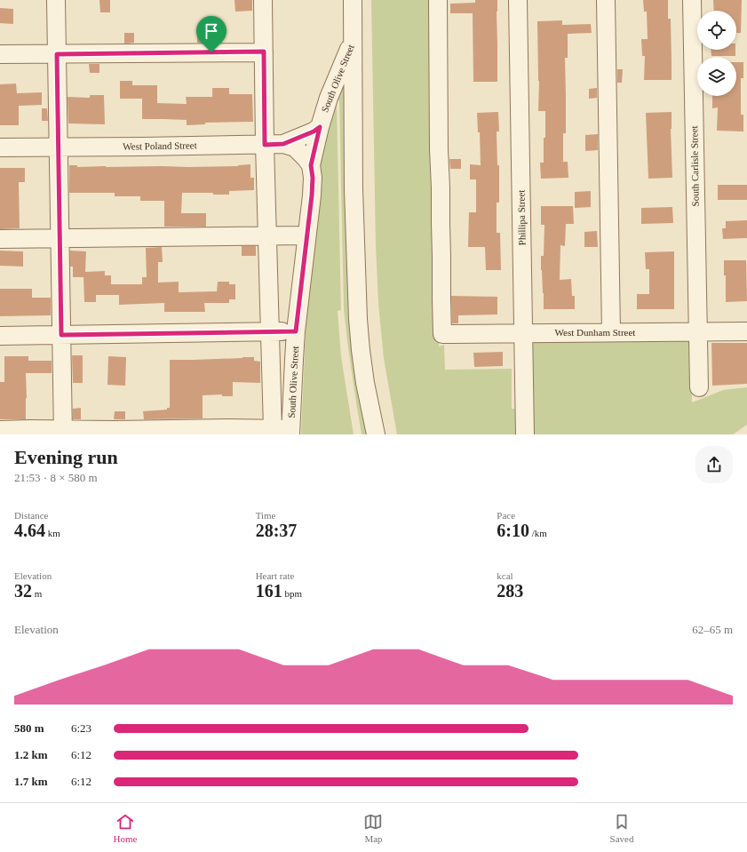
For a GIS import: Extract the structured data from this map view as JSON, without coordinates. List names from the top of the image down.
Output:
{
  "streets": {
    "street": [
      "South Olive Street",
      "West Poland Street",
      "South Carlisle Street",
      "Phillipa Street",
      "West Dunham Street"
    ]
  },
  "crossings": [
    ["South Olive Street", "West Poland Street"],
    ["South Carlisle Street", "West Dunham Street"],
    ["Phillipa Street", "West Dunham Street"]
  ],
  "page": {
    "heading": ["Evening run", "21:53 · 8 × 580 m"],
    "stats": [
      ["Distance", "4.64 km"],
      ["Time", "28:37"],
      ["Pace", "6:10 /km"],
      ["Elevation", "32 m"],
      ["Heart rate", "161 bpm"],
      ["kcal", "283"]
    ],
    "chart": ["Elevation", "62–65 m"],
    "list": [
      {
        "name": "580 m",
        "note": "6:23"
      },
      {
        "name": "1.2 km",
        "note": "6:12"
      },
      {
        "name": "1.7 km",
        "note": "6:12"
      }
    ],
    "tabs": ["Home", "Map", "Saved"]
  }
}
